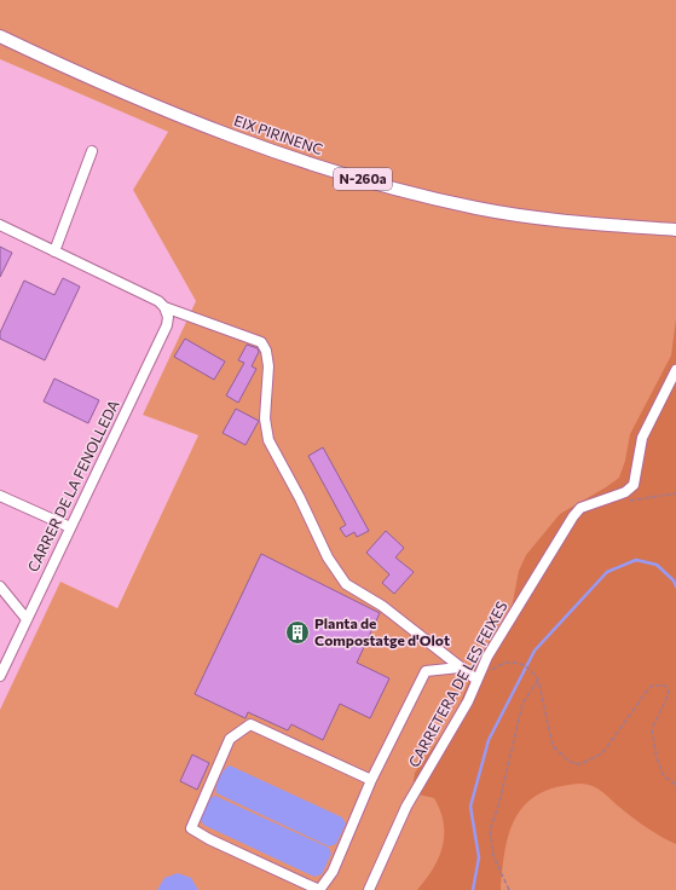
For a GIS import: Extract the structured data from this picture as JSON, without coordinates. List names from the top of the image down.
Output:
{
  "streets": {
    "main road": ["EIX PIRINENC", "N-260a"],
    "street": ["CARRER DE LA FENOLLEDA", "CARRETERA DE LES FEIXES"]
  },
  "crossings": [
    ["EIX PIRINENC", "N-260a"]
  ],
  "places": {
    "building": ["Planta de Compostatge d'Olot"]
  }
}
